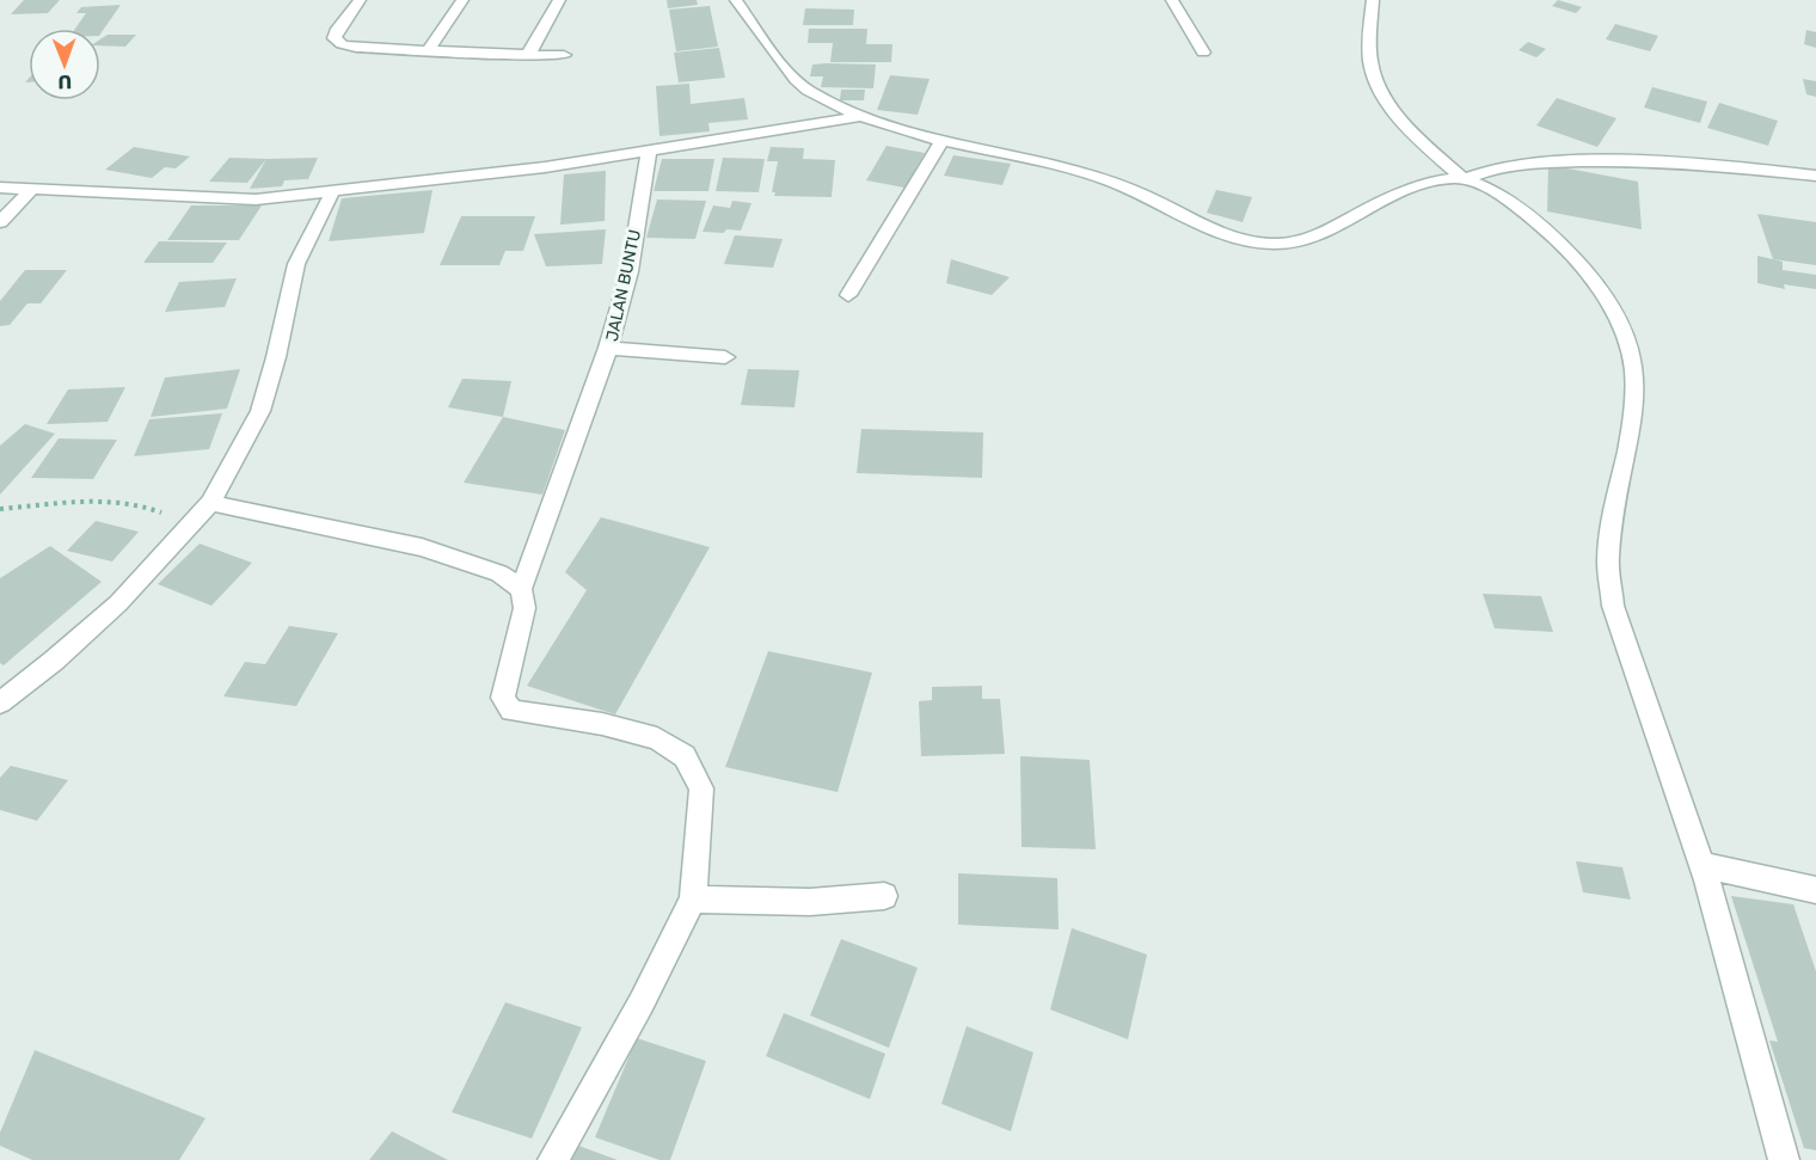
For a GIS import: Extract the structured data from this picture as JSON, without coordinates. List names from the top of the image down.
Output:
{
  "streets": {
    "street": ["JALAN BUNTU"]
  },
  "north": "bottom"
}
